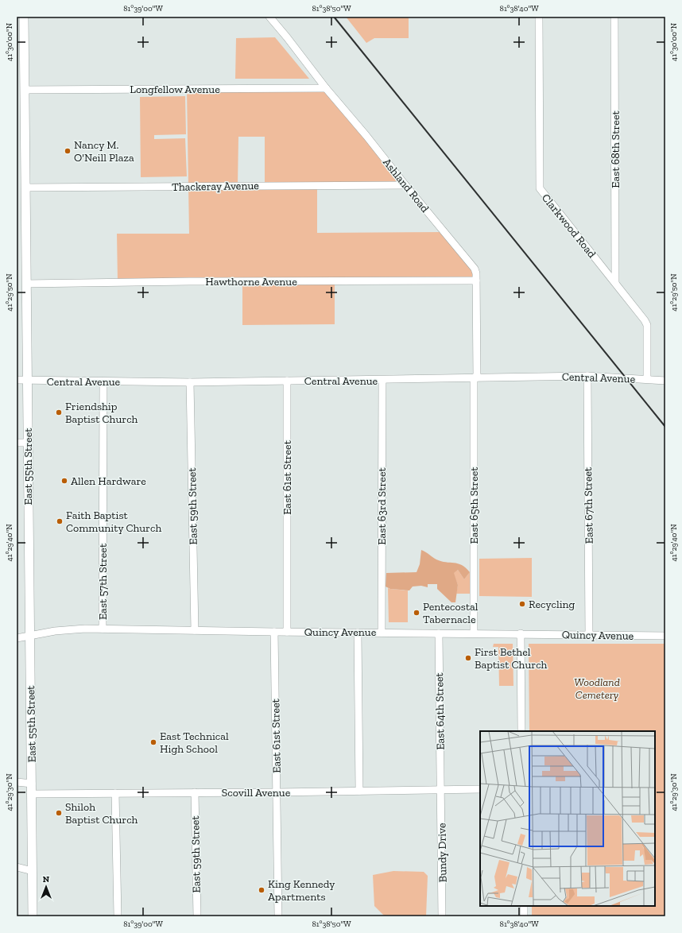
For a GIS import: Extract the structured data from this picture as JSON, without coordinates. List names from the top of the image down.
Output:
{
  "streets": {
    "main road": ["East 55th Street"],
    "street": [
      "Longfellow Avenue",
      "East 68th Street",
      "Ashland Road",
      "Thackeray Avenue",
      "Clarkwood Road",
      "Hawthorne Avenue",
      "Central Avenue",
      "East 61st Street",
      "East 65th Street",
      "East 67th Street",
      "East 59th Street",
      "East 63rd Street",
      "East 57th Street",
      "Quincy Avenue",
      "East 64th Street",
      "Scovill Avenue",
      "Bundy Drive"
    ]
  },
  "crossings": [
    ["Longfellow Avenue", "Ashland Road"],
    ["Longfellow Avenue", "East 55th Street"],
    ["East 68th Street", "Clarkwood Road"],
    ["Ashland Road", "Thackeray Avenue"],
    ["Ashland Road", "Hawthorne Avenue"],
    ["Ashland Road", "Central Avenue"],
    ["Ashland Road", "East 65th Street"],
    ["Thackeray Avenue", "East 55th Street"],
    ["Clarkwood Road", "Central Avenue"],
    ["Hawthorne Avenue", "East 55th Street"],
    ["Central Avenue", "East 55th Street"],
    ["Central Avenue", "East 61st Street"],
    ["Central Avenue", "East 65th Street"],
    ["Central Avenue", "East 67th Street"],
    ["Central Avenue", "East 59th Street"],
    ["Central Avenue", "East 63rd Street"],
    ["Central Avenue", "East 57th Street"],
    ["East 55th Street", "Quincy Avenue"],
    ["East 55th Street", "Scovill Avenue"],
    ["East 61st Street", "Quincy Avenue"],
    ["East 61st Street", "Scovill Avenue"],
    ["East 65th Street", "Quincy Avenue"],
    ["East 67th Street", "Quincy Avenue"],
    ["East 59th Street", "Quincy Avenue"],
    ["East 59th Street", "Scovill Avenue"],
    ["East 63rd Street", "Quincy Avenue"],
    ["East 57th Street", "Quincy Avenue"],
    ["Quincy Avenue", "East 64th Street"],
    ["East 64th Street", "Scovill Avenue"],
    ["East 64th Street", "Bundy Drive"],
    ["Scovill Avenue", "Bundy Drive"]
  ],
  "parks": ["Woodland Cemetery"],
  "places": [
    "Nancy M. O'Neill Plaza",
    "Friendship Baptist Church",
    "Allen Hardware",
    "Faith Baptist Community Church",
    "Recycling",
    "Pentecostal Tabernacle",
    "First Bethel Baptist Church",
    "East Technical High School",
    "Shiloh Baptist Church",
    "King Kennedy Apartments"
  ],
  "north": "top",
  "coordinates": [
    "81°39'00\"W",
    "81°38'50\"W",
    "81°38'40\"W",
    "41°30'00\"N",
    "41°29'50\"N",
    "41°29'40\"N",
    "41°29'30\"N"
  ]
}
